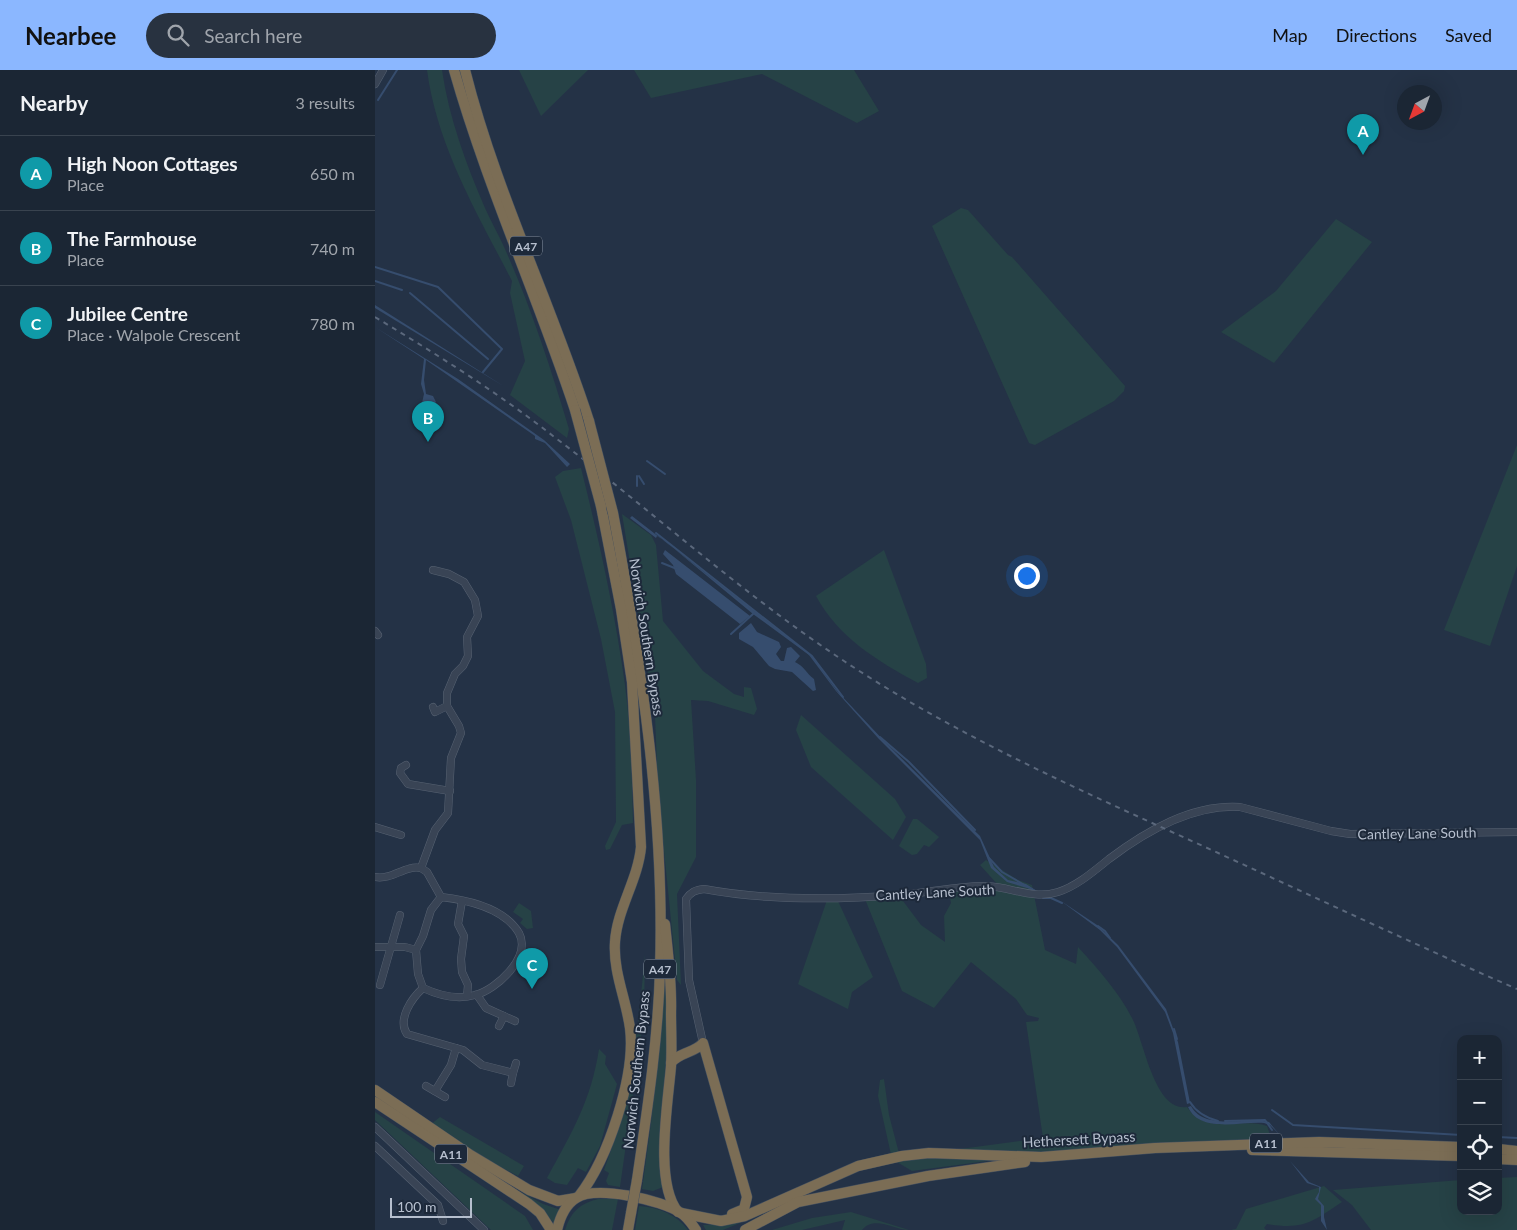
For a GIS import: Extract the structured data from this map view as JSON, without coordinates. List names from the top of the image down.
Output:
{
  "streets": {
    "highway": [
      "A47",
      "Norwich Southern Bypass",
      "Hethersett Bypass",
      "A11"
    ],
    "street": ["Cantley Lane South"]
  },
  "crossings": [
    ["A47", "Norwich Southern Bypass"],
    ["A47", "Hethersett Bypass"],
    ["A47", "A11"],
    ["Hethersett Bypass", "A11"]
  ],
  "scale_bar": "100 m",
  "north": "bottom left",
  "page": {
    "header": "Nearbee",
    "search": "Search here",
    "nav": ["Map", "Directions", "Saved"],
    "heading": ["Nearby", "3 results"],
    "pins": ["A", "B", "C"],
    "list": [
      {
        "mark": "A",
        "name": "High Noon Cottages",
        "note": "Place",
        "value": "650 m"
      },
      {
        "mark": "B",
        "name": "The Farmhouse",
        "note": "Place",
        "value": "740 m"
      },
      {
        "mark": "C",
        "name": "Jubilee Centre",
        "note": "Place · Walpole Crescent",
        "value": "780 m"
      }
    ],
    "map_buttons": ["+", "−"],
    "scale": "100 m"
  }
}
